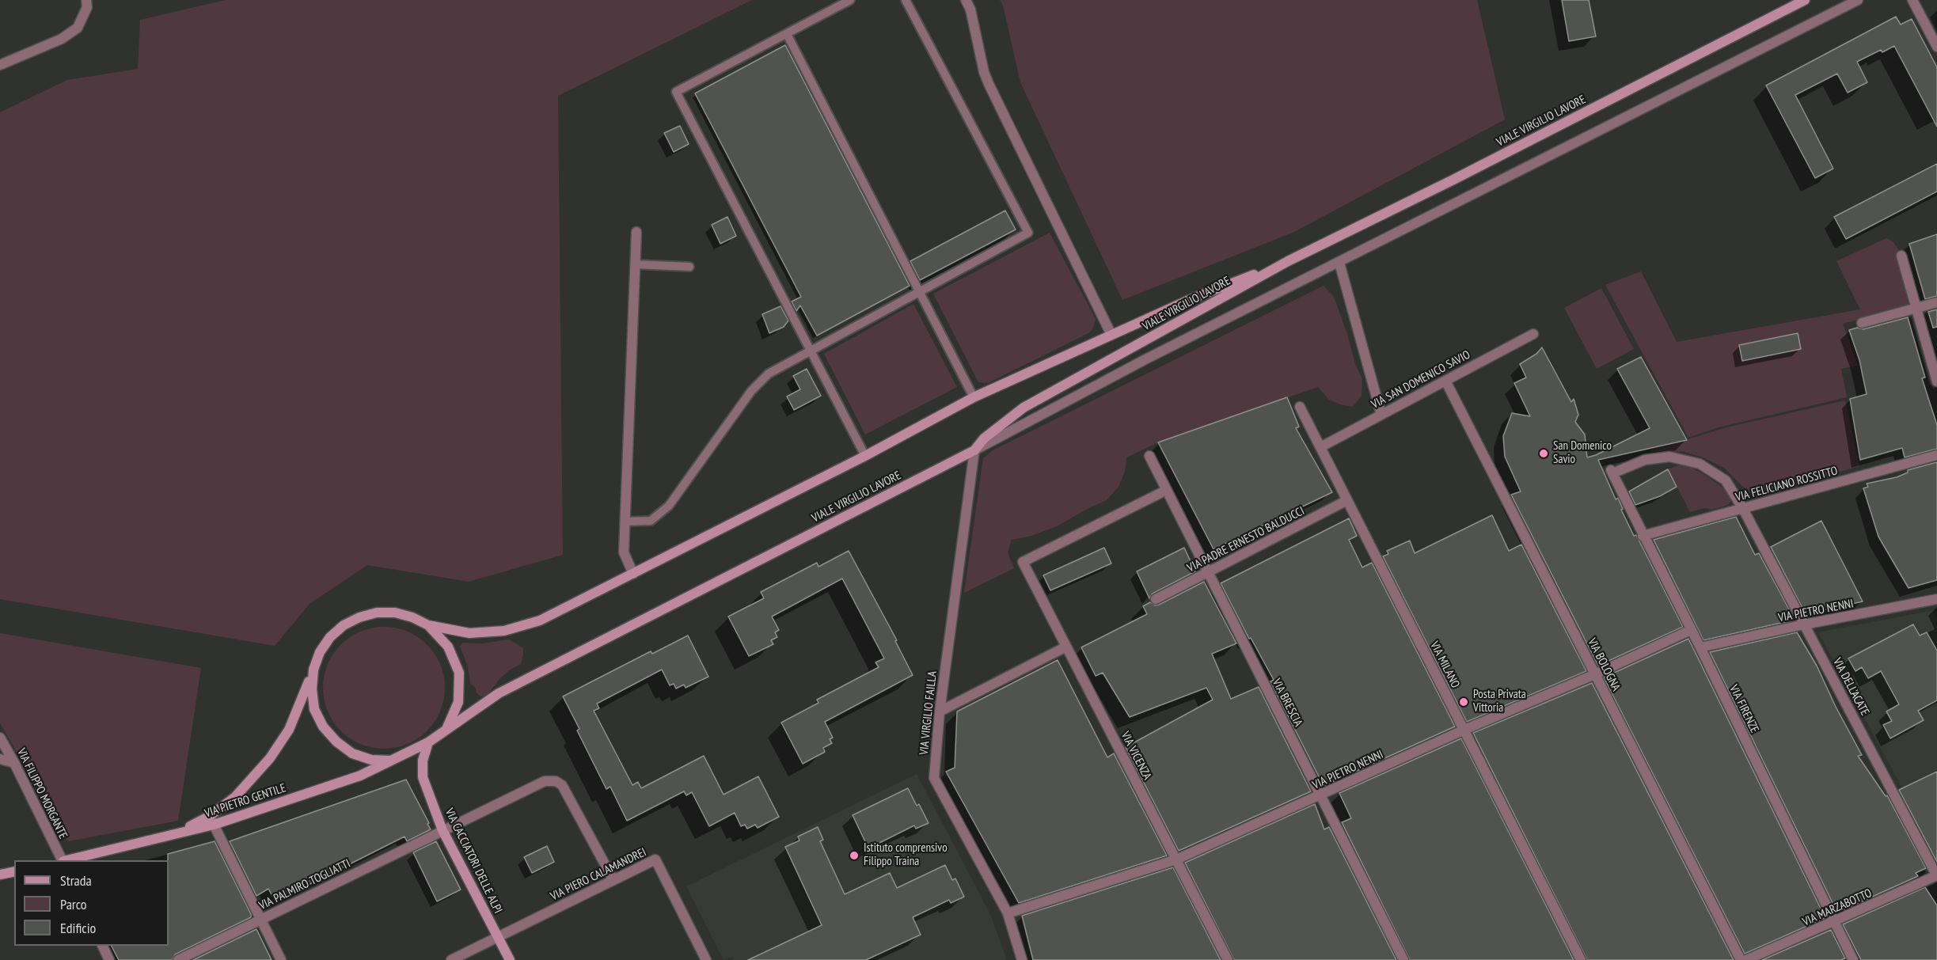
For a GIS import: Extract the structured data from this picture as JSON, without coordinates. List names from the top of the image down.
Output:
{
  "streets": {
    "street": [
      "VIALE VIRGILIO LAVORE",
      "VIA SAN DOMENICO SAVIO",
      "VIA FELICIANO ROSSITTO",
      "VIA PADRE ERNESTO BALDUCCI",
      "VIA PIETRO NENNI",
      "VIA MILANO",
      "VIA BOLOGNA",
      "VIA DELL'ACATE",
      "VIA BRESCIA",
      "VIA FIRENZE",
      "VIA VIRGILIO FAILLA",
      "VIA VICENZA",
      "VIA FILIPPO MORGANTE",
      "VIA PIETRO GENTILE",
      "VIA CACCIATORI DELLE ALPI",
      "VIA PIERO CALAMANDREI",
      "VIA PALMIRO TOGLIATTI",
      "VIA MARZABOTTO"
    ]
  },
  "crossings": [
    ["VIALE VIRGILIO LAVORE", "VIA VIRGILIO FAILLA"],
    ["VIALE VIRGILIO LAVORE", "VIA PIETRO GENTILE"],
    ["VIALE VIRGILIO LAVORE", "VIA CACCIATORI DELLE ALPI"],
    ["VIA SAN DOMENICO SAVIO", "VIA MILANO"],
    ["VIA SAN DOMENICO SAVIO", "VIA BOLOGNA"],
    ["VIA FELICIANO ROSSITTO", "VIA DELL'ACATE"],
    ["VIA FELICIANO ROSSITTO", "VIA FIRENZE"],
    ["VIA PADRE ERNESTO BALDUCCI", "VIA MILANO"],
    ["VIA PADRE ERNESTO BALDUCCI", "VIA BRESCIA"],
    ["VIA PIETRO NENNI", "VIA MILANO"],
    ["VIA PIETRO NENNI", "VIA BOLOGNA"],
    ["VIA PIETRO NENNI", "VIA DELL'ACATE"],
    ["VIA PIETRO NENNI", "VIA BRESCIA"],
    ["VIA PIETRO NENNI", "VIA FIRENZE"],
    ["VIA PIETRO NENNI", "VIA VIRGILIO FAILLA"],
    ["VIA PIETRO NENNI", "VIA VICENZA"],
    ["VIA DELL'ACATE", "VIA FIRENZE"],
    ["VIA DELL'ACATE", "VIA MARZABOTTO"],
    ["VIA BRESCIA", "VIA VICENZA"],
    ["VIA FIRENZE", "VIA MARZABOTTO"],
    ["VIA PIETRO GENTILE", "VIA CACCIATORI DELLE ALPI"],
    ["VIA CACCIATORI DELLE ALPI", "VIA PIERO CALAMANDREI"],
    ["VIA CACCIATORI DELLE ALPI", "VIA PALMIRO TOGLIATTI"],
    ["VIA PIERO CALAMANDREI", "VIA PALMIRO TOGLIATTI"]
  ],
  "places": ["San Domenico Savio", "Posta Privata Vittoria", "Istituto comprensivo Filippo Traina"],
  "legend": ["Strada", "Parco", "Edificio"]
}
